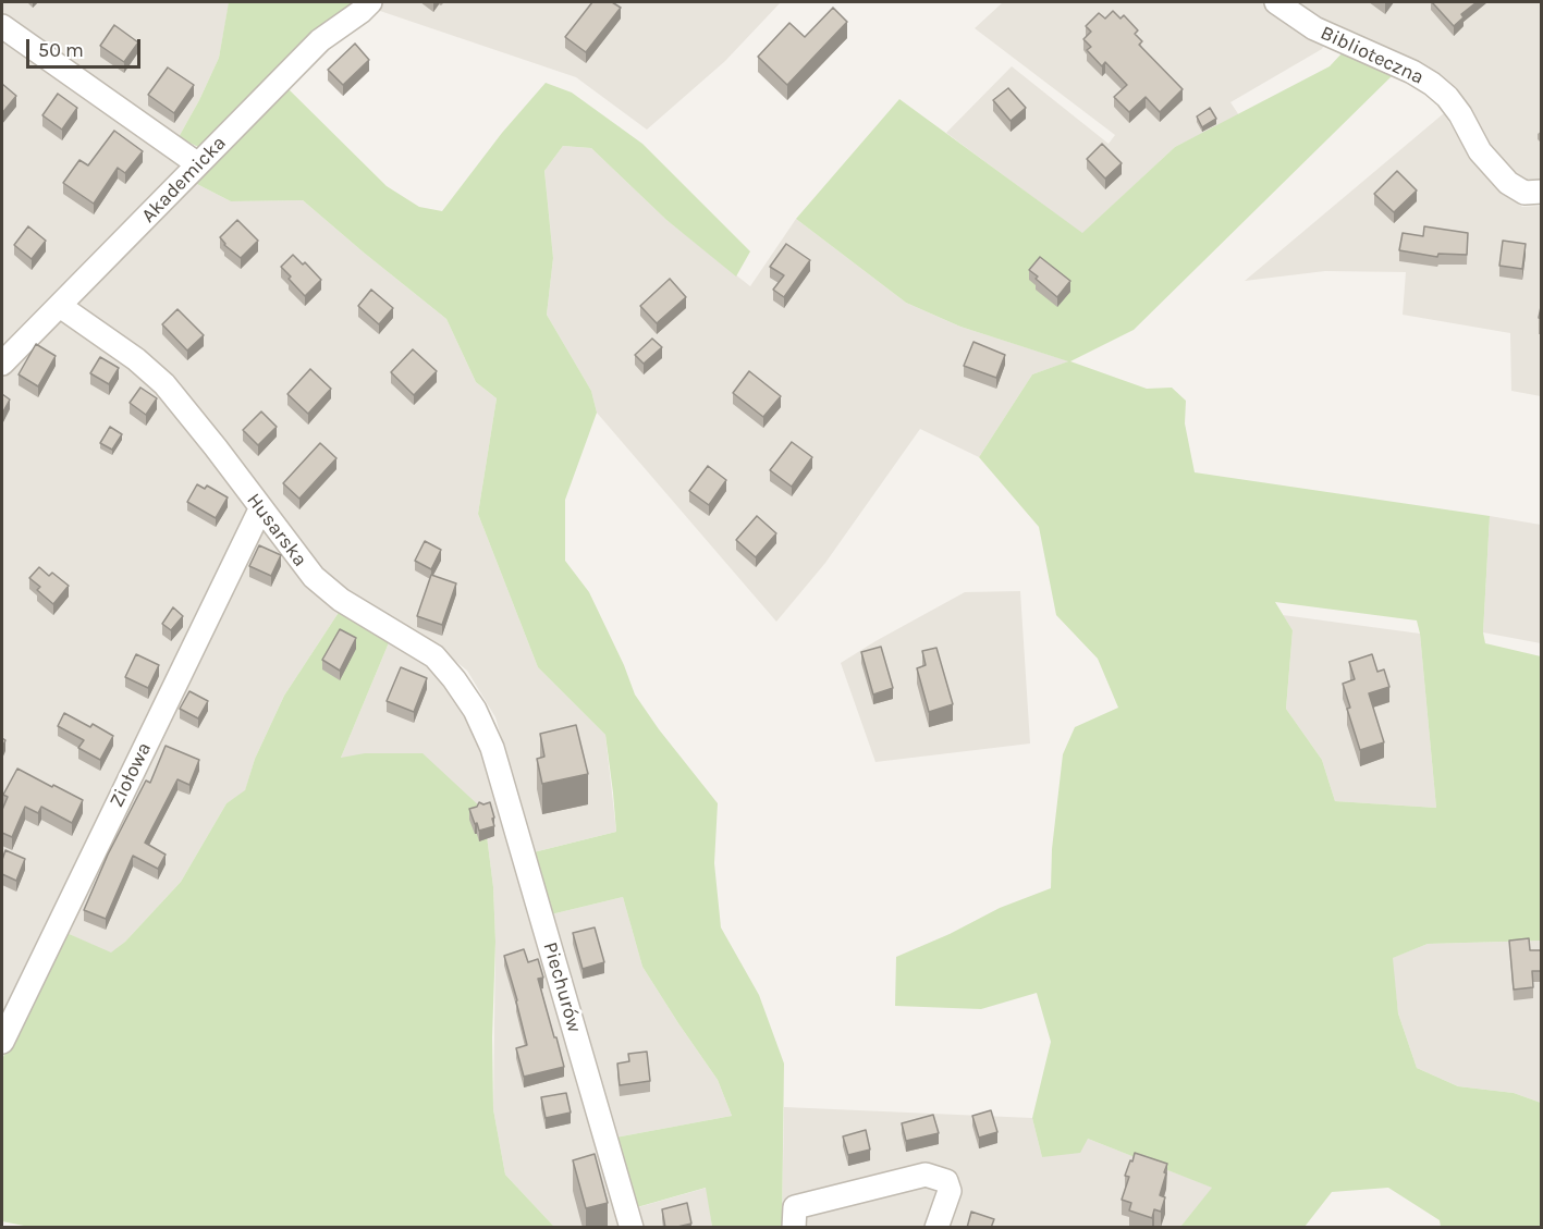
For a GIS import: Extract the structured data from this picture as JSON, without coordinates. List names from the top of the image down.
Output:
{
  "streets": {
    "street": [
      "Biblioteczna",
      "Akademicka",
      "Husarska",
      "Ziołowa",
      "Piechurów"
    ]
  },
  "crossings": [
    ["Akademicka", "Husarska"],
    ["Husarska", "Ziołowa"],
    ["Husarska", "Piechurów"]
  ],
  "scale_bar": "50 m"
}
